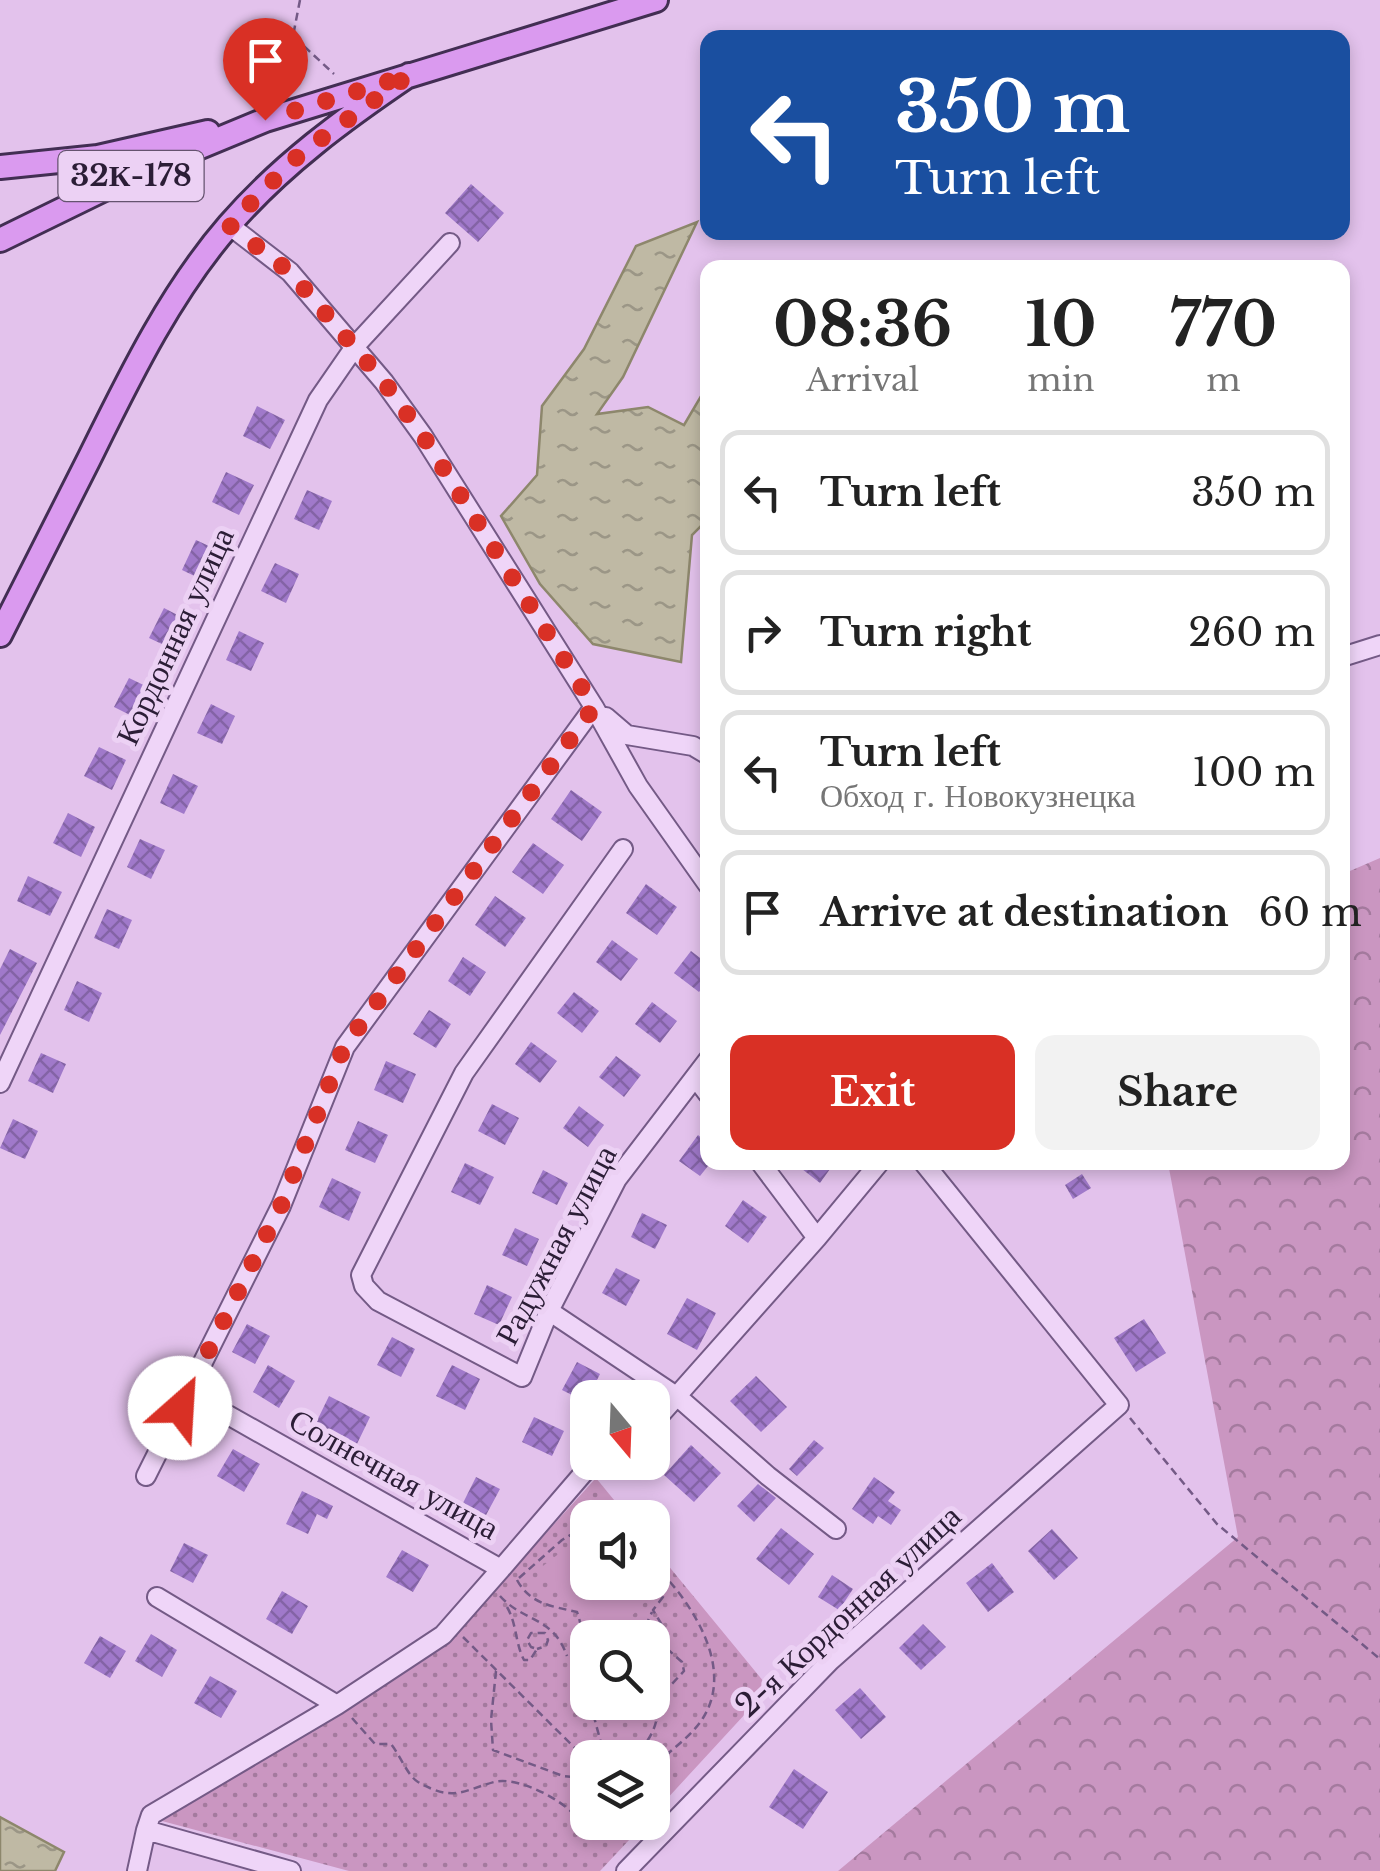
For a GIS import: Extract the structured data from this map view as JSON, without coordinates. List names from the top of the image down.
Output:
{
  "streets": {
    "main road": ["32К-178"],
    "street": [
      "Кордонная улица",
      "Радужная улица",
      "Солнечная улица",
      "2-я Кордонная улица"
    ]
  },
  "north": "bottom",
  "page": {
    "turn": ["350 m", "Turn left"],
    "eta": [
      "08:36",
      "Arrival",
      "10",
      "min",
      "770",
      "m"
    ],
    "list": [
      {
        "name": "Turn left",
        "value": "350 m"
      },
      {
        "name": "Turn right",
        "value": "260 m"
      },
      {
        "name": "Turn left",
        "note": "Обход г. Новокузнецка",
        "value": "100 m"
      },
      {
        "name": "Arrive at destination",
        "value": "60 m"
      }
    ],
    "buttons": ["Exit", "Share"]
  }
}
